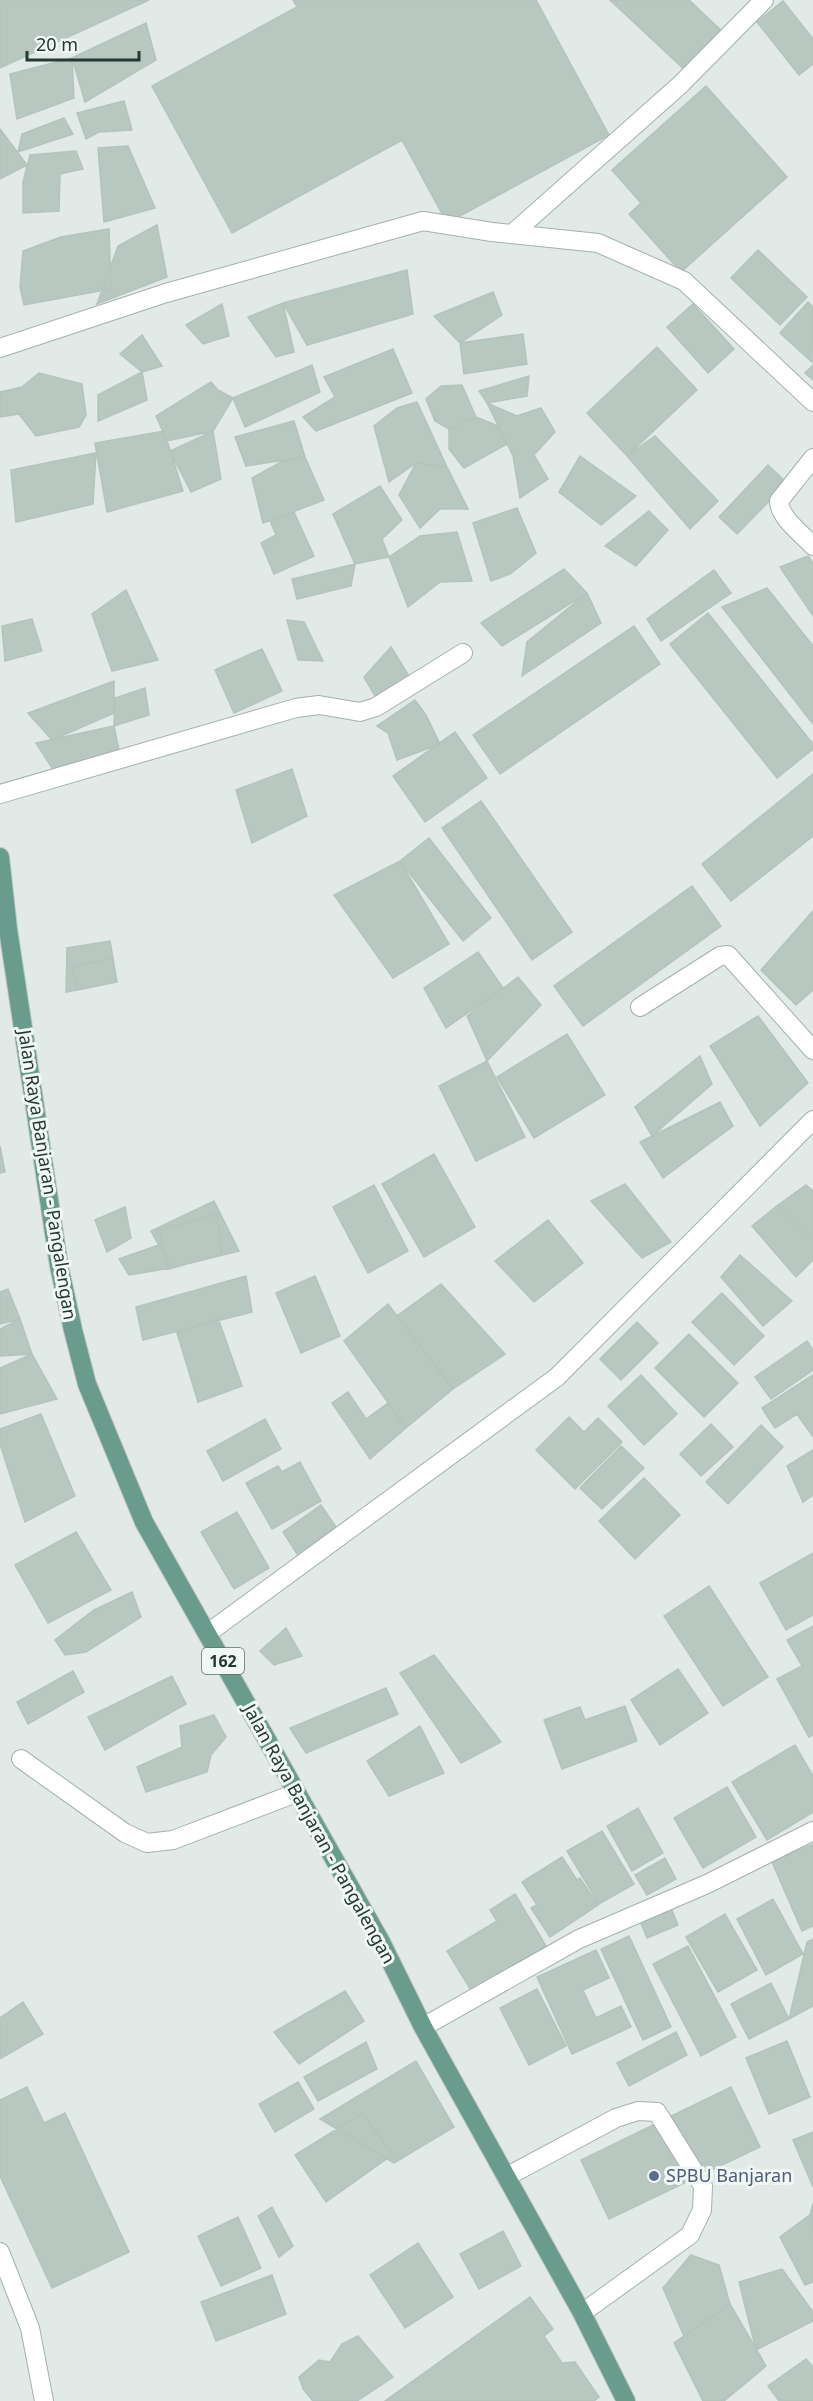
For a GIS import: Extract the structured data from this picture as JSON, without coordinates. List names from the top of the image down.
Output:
{
  "streets": {
    "main road": ["Jalan Raya Banjaran - Pangalengan", "162"]
  },
  "places": ["SPBU Banjaran"],
  "scale_bar": "20 m"
}
